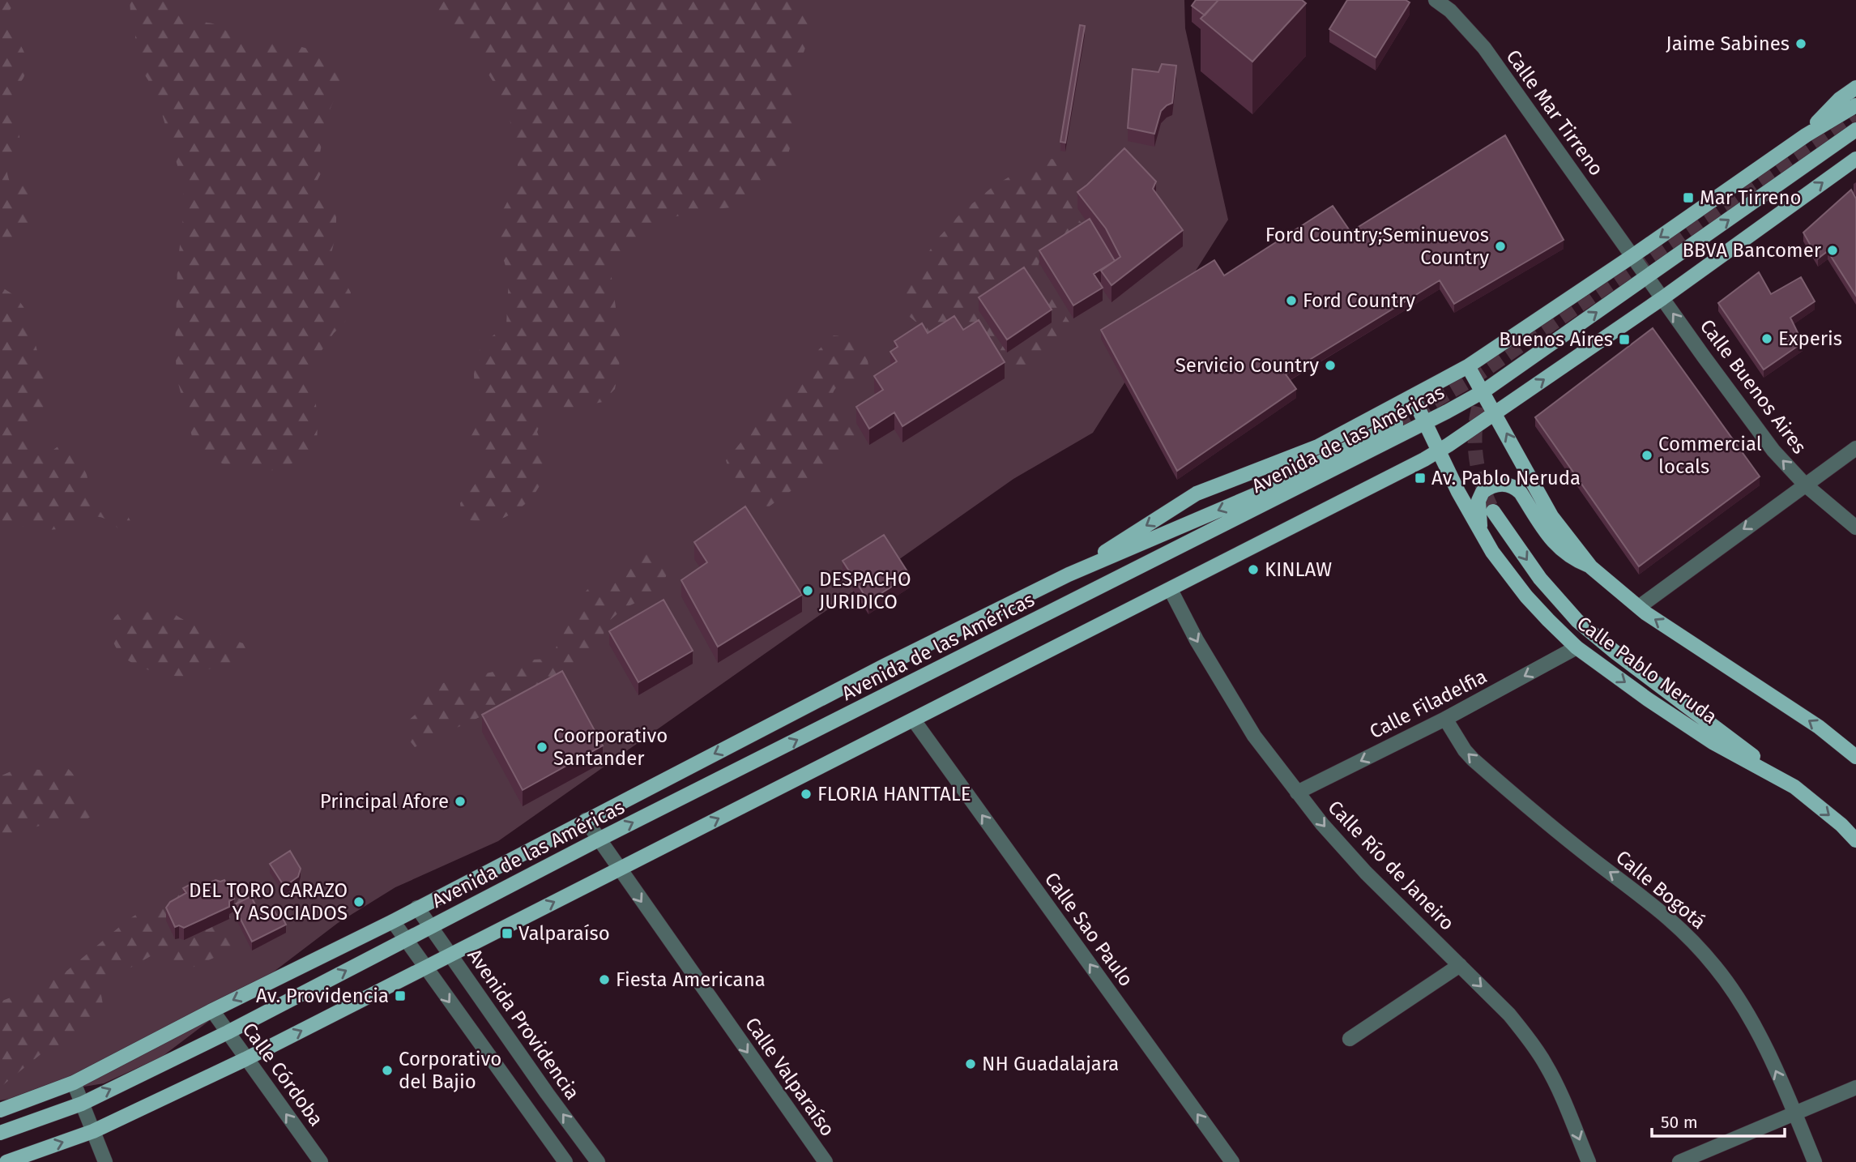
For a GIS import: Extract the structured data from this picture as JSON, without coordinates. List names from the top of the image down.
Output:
{
  "streets": {
    "main road": ["Avenida de las Américas", "Calle Pablo Neruda"],
    "street": [
      "Calle Mar Tirreno",
      "Calle Buenos Aires",
      "Calle Filadelfia",
      "Calle Río de Janeiro",
      "Calle Bogotá",
      "Calle Sao Paulo",
      "Avenida Providencia",
      "Calle Córdoba",
      "Calle Valparaíso"
    ]
  },
  "crossings": [
    ["Calle Mar Tirreno", "Calle Buenos Aires"],
    ["Calle Mar Tirreno", "Avenida de las Américas"],
    ["Calle Buenos Aires", "Avenida de las Américas"],
    ["Avenida de las Américas", "Calle Pablo Neruda"],
    ["Avenida de las Américas", "Avenida Providencia"],
    ["Avenida de las Américas", "Calle Córdoba"],
    ["Avenida de las Américas", "Calle Valparaíso"],
    ["Calle Pablo Neruda", "Calle Filadelfia"],
    ["Calle Filadelfia", "Calle Río de Janeiro"],
    ["Calle Filadelfia", "Calle Bogotá"]
  ],
  "one_way": [
    "Calle Buenos Aires",
    "Calle Filadelfia",
    "Calle Río de Janeiro",
    "Calle Bogotá",
    "Calle Sao Paulo",
    "Calle Córdoba",
    "Calle Valparaíso"
  ],
  "places": {
    "other": [
      "Jaime Sabines",
      "Ford Country;Seminuevos Country",
      "BBVA Bancomer",
      "Ford Country",
      "Experis",
      "Servicio Country",
      "Commercial locals",
      "KINLAW",
      "DESPACHO JURIDICO",
      "Coorporativo Santander",
      "FLORIA HANTTALE",
      "Principal Afore",
      "DEL TORO CARAZO Y ASOCIADOS",
      "Fiesta Americana",
      "NH Guadalajara",
      "Corporativo del Bajio"
    ],
    "transit": [
      "Mar Tirreno",
      "Buenos Aires",
      "Av. Pablo Neruda",
      "Valparaíso",
      "Av. Providencia"
    ]
  },
  "scale_bar": "50 m"
}
